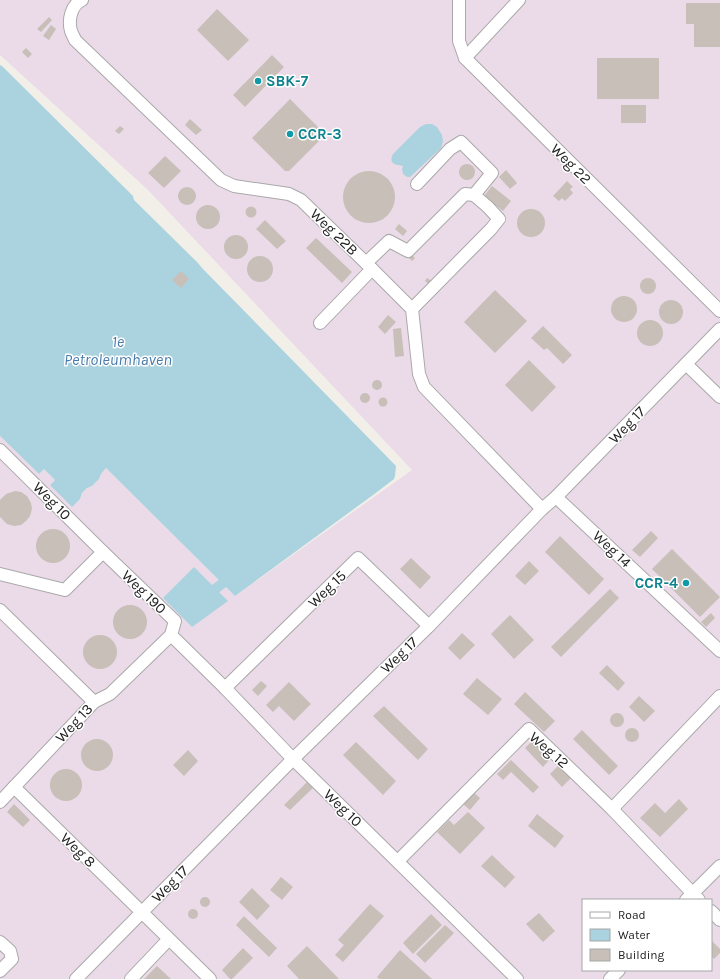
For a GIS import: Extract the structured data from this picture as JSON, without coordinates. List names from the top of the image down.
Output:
{
  "streets": {
    "lane": [
      "Weg 22",
      "Weg 22B",
      "Weg 17",
      "Weg 10",
      "Weg 14",
      "Weg 15",
      "Weg 190",
      "Weg 13",
      "Weg 12",
      "Weg 8"
    ]
  },
  "crossings": [
    ["Weg 17", "Weg 10"],
    ["Weg 17", "Weg 14"],
    ["Weg 17", "Weg 15"],
    ["Weg 17", "Weg 8"],
    ["Weg 10", "Weg 15"],
    ["Weg 10", "Weg 190"],
    ["Weg 10", "Weg 13"],
    ["Weg 10", "Weg 12"],
    ["Weg 190", "Weg 13"],
    ["Weg 13", "Weg 8"]
  ],
  "water": ["1e Petroleumhaven"],
  "places": ["SBK-7", "CCR-3", "CCR-4"],
  "legend": ["Road", "Water", "Building"]
}
